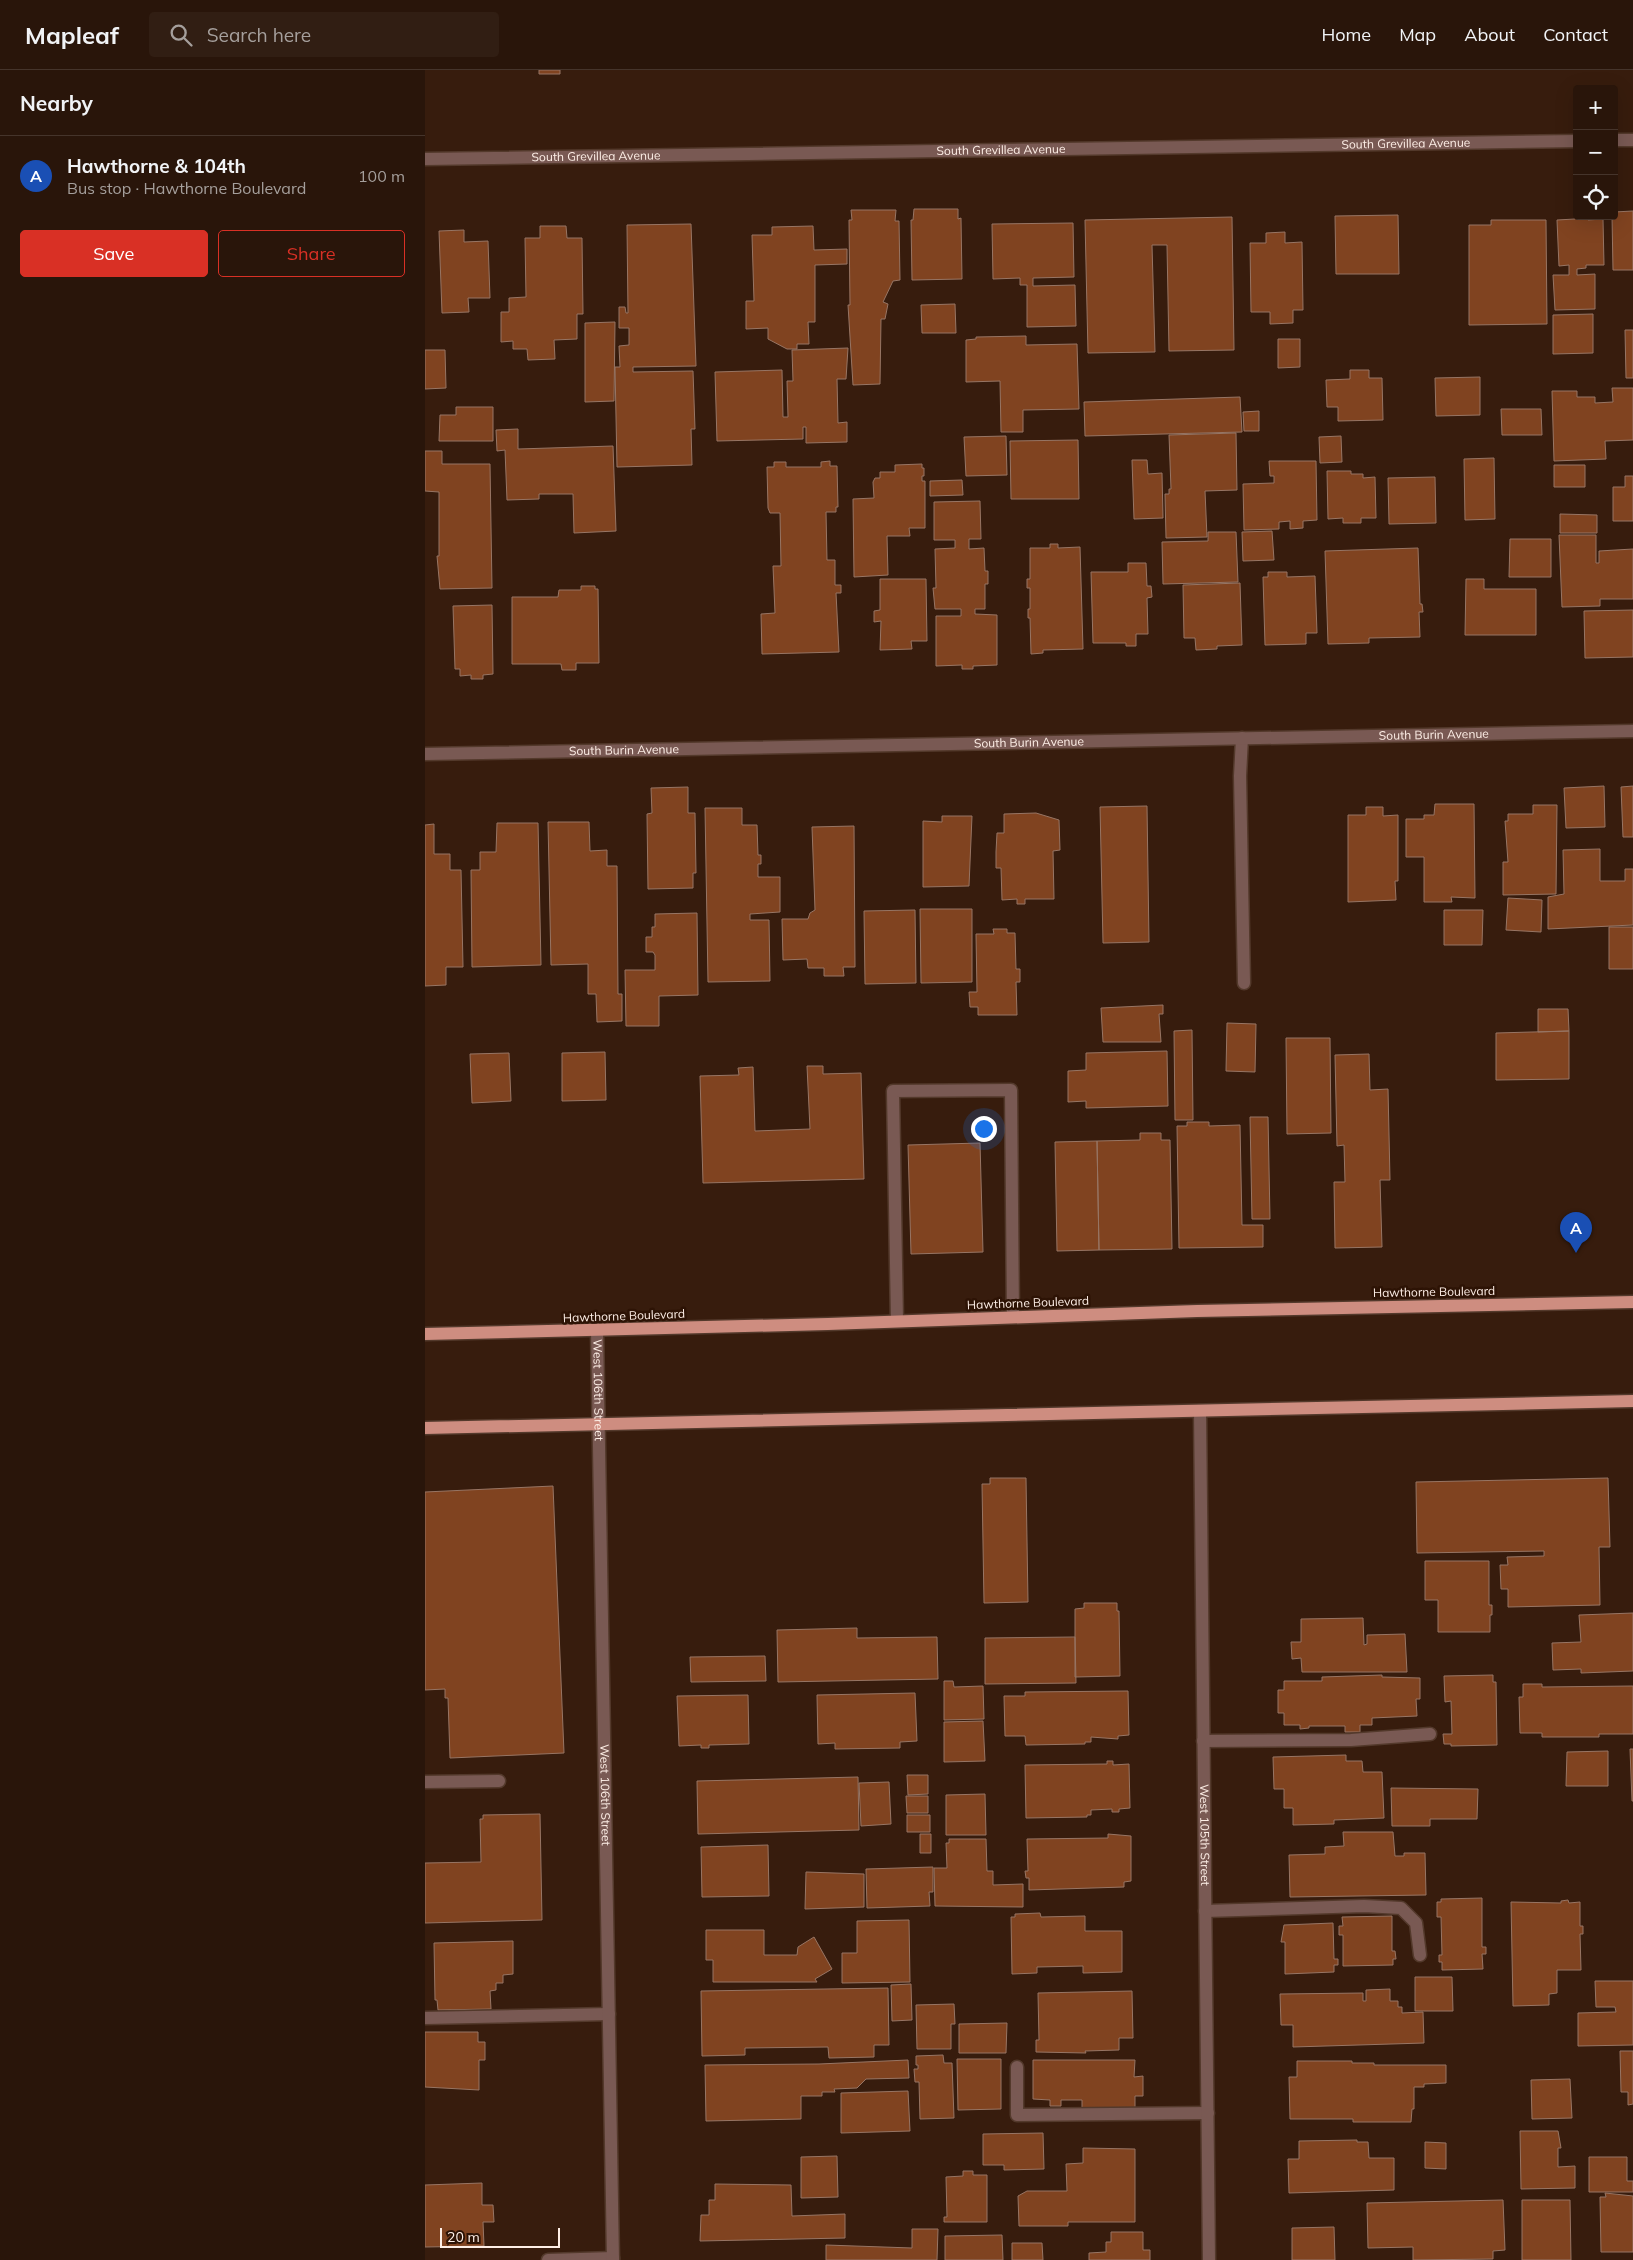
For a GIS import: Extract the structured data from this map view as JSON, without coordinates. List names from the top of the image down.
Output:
{
  "streets": {
    "main road": ["Hawthorne Boulevard"],
    "street": [
      "South Grevillea Avenue",
      "South Burin Avenue",
      "West 106th Street",
      "West 105th Street"
    ]
  },
  "crossings": [
    ["Hawthorne Boulevard", "West 106th Street"]
  ],
  "scale_bar": "20 m",
  "page": {
    "header": "Mapleaf",
    "search": "Search here",
    "nav": [
      "Home",
      "Map",
      "About",
      "Contact"
    ],
    "heading": "Nearby",
    "map_buttons": ["+", "−"],
    "list": [
      {
        "mark": "A",
        "name": "Hawthorne & 104th",
        "note": "Bus stop · Hawthorne Boulevard",
        "value": "100 m"
      }
    ],
    "buttons": ["Save", "Share"],
    "pins": "A",
    "scale": "20 m"
  }
}
